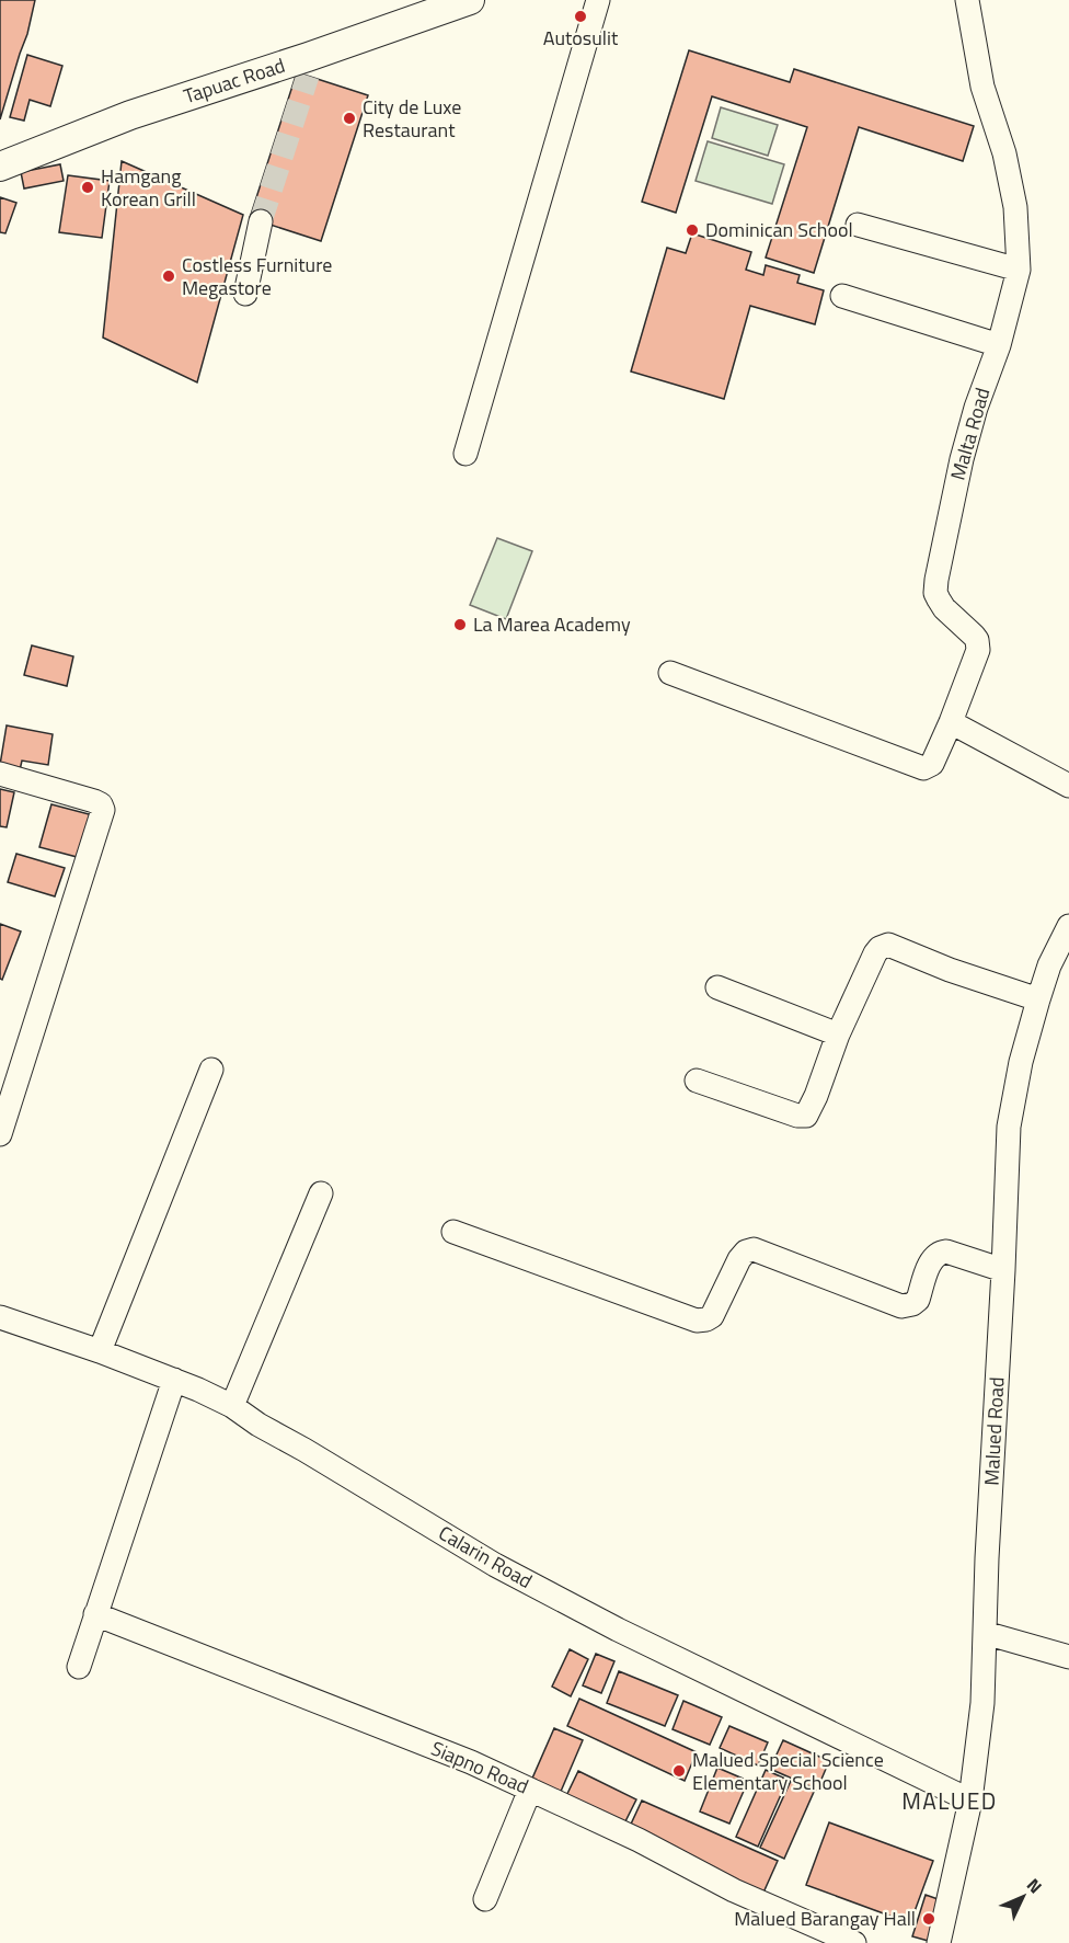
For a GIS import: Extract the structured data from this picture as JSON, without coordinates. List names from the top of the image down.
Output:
{
  "streets": {
    "main road": ["Tapuac Road"],
    "street": [
      "Malta Road",
      "Malued Road",
      "Calarin Road",
      "Siapno Road"
    ]
  },
  "crossings": [
    ["Malued Road", "Calarin Road"]
  ],
  "districts": ["MALUED"],
  "places": [
    "Autosulit",
    "City de Luxe Restaurant",
    "Hamgang Korean Grill",
    "Dominican School",
    "Costless Furniture Megastore",
    "La Marea Academy",
    "Malued Special Science Elementary School",
    "Malued Barangay Hall"
  ],
  "north": "top right"
}
